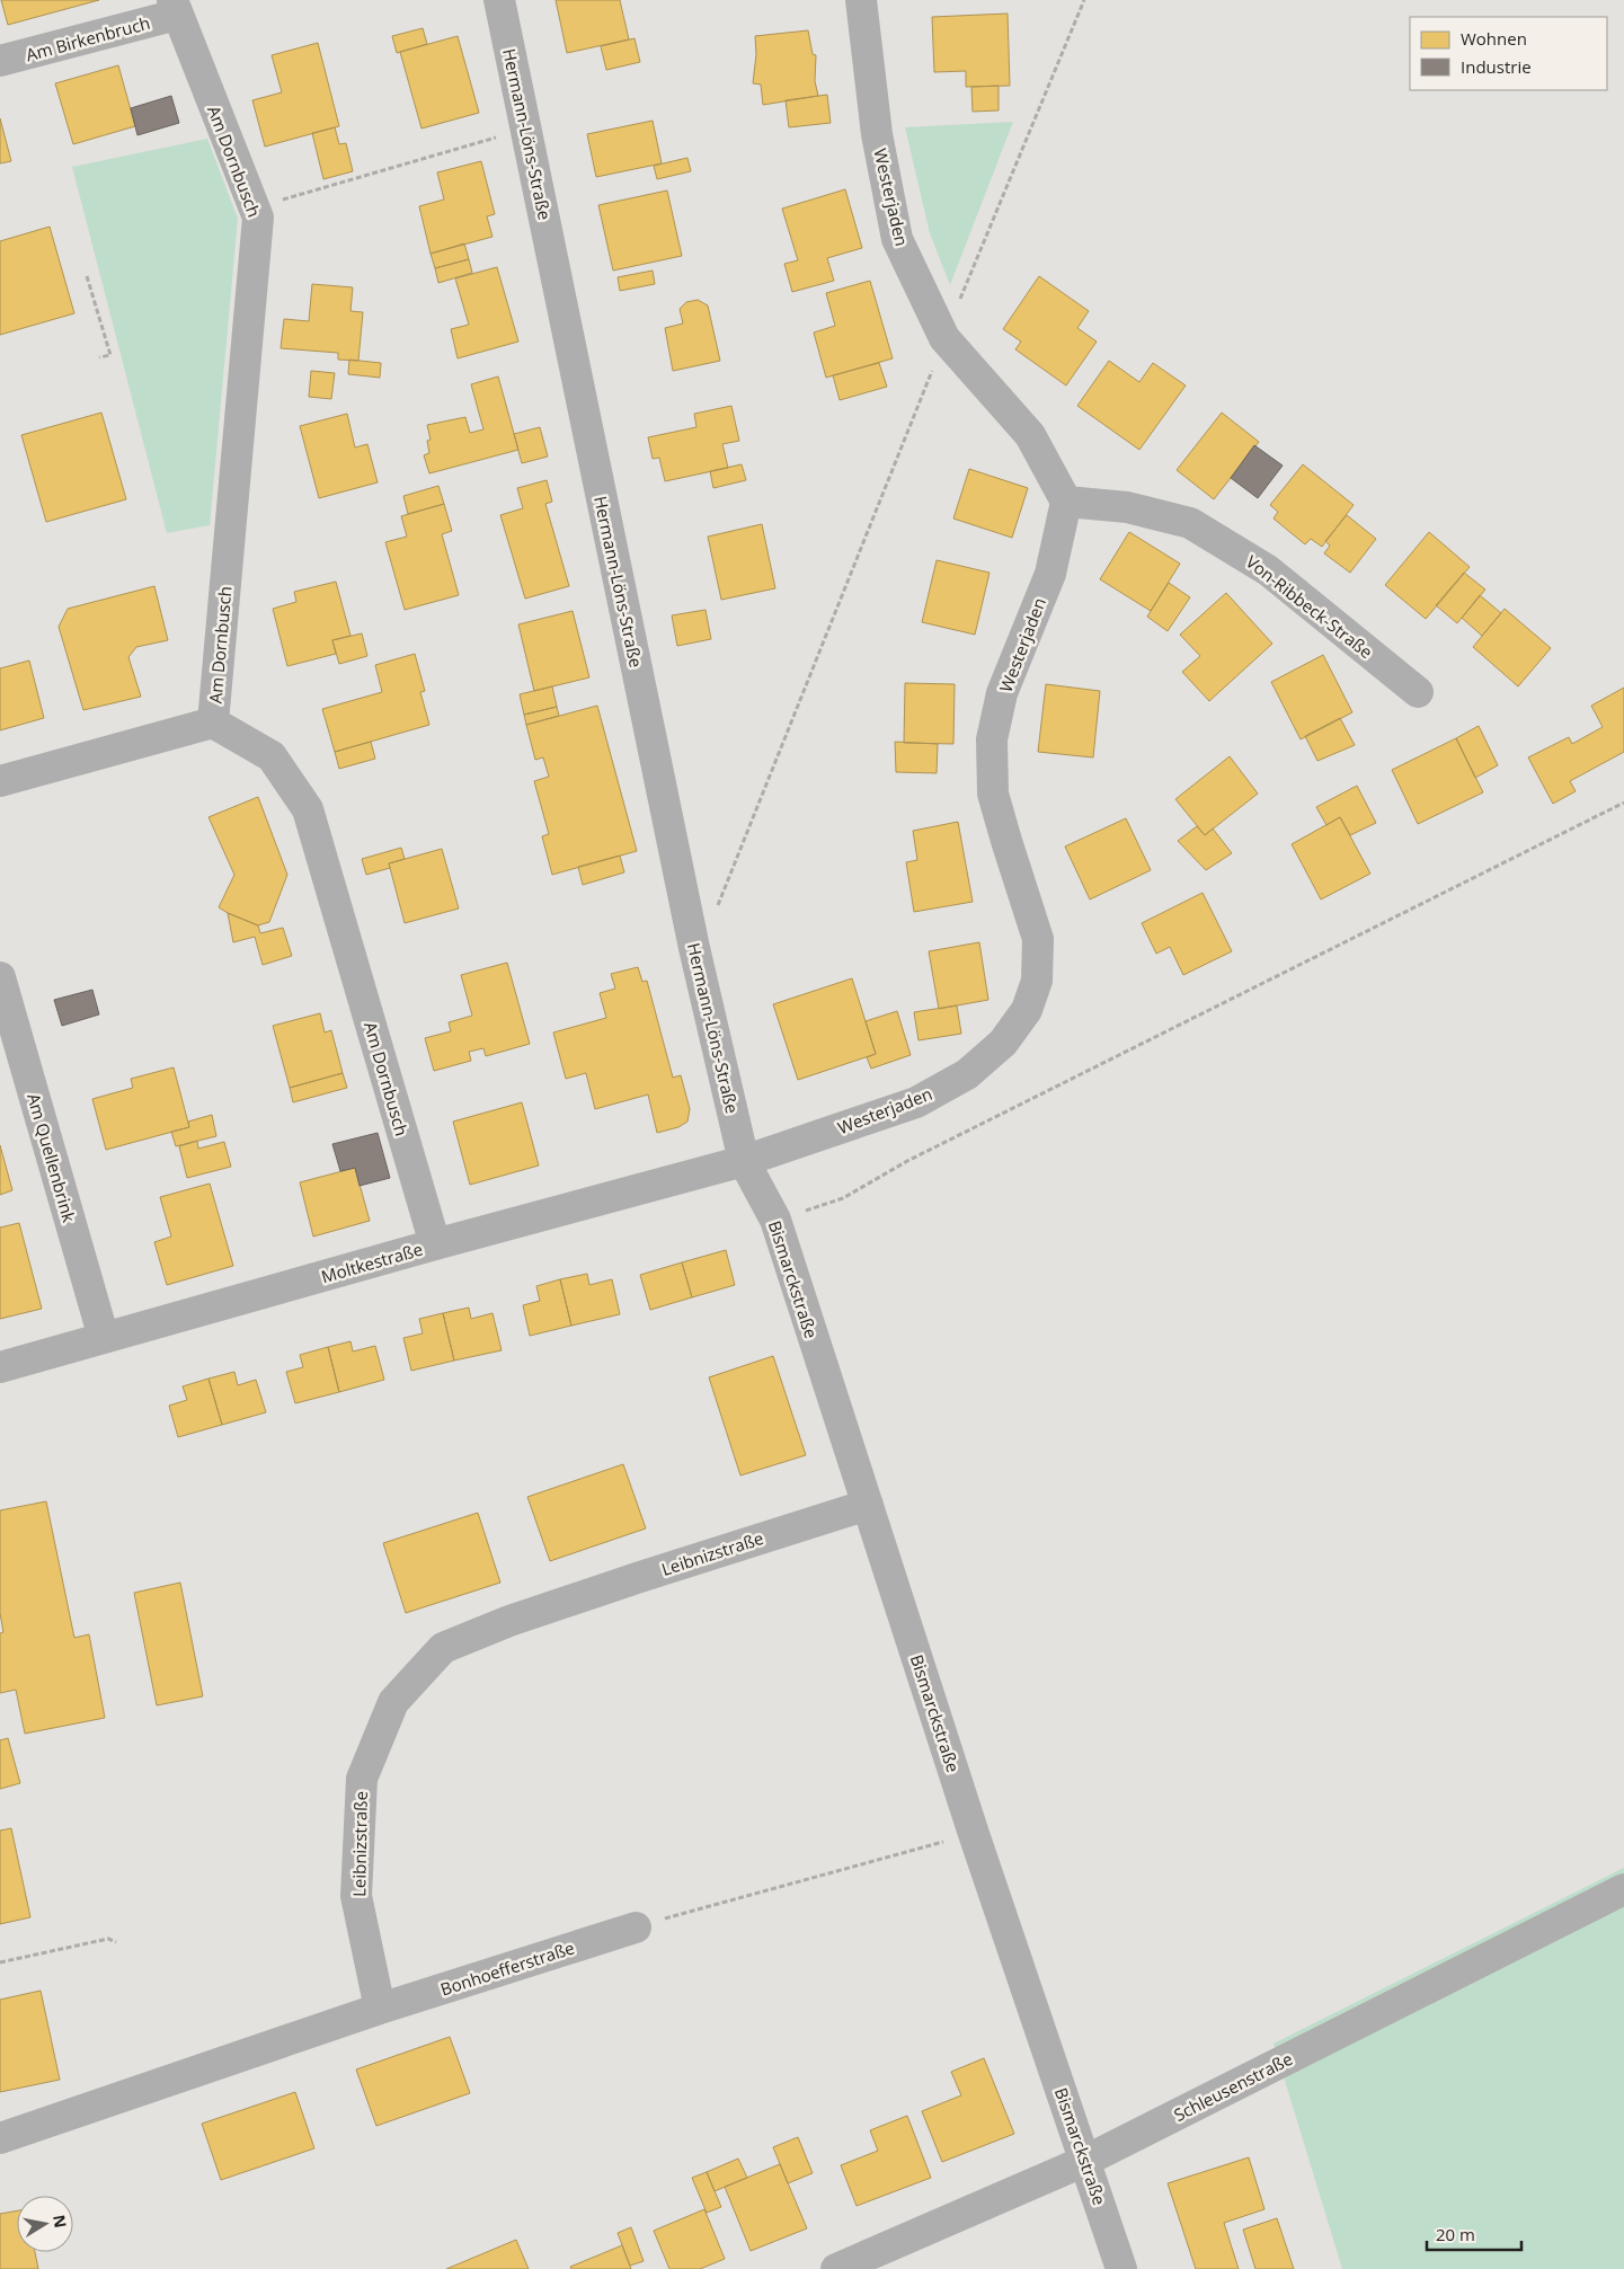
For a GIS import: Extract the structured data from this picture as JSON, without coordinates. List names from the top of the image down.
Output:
{
  "streets": {
    "street": [
      "Am Birkenbruch",
      "Hermann-Löns-Straße",
      "Am Dornbusch",
      "Westerjaden",
      "Von-Ribbeck-Straße",
      "Am Quellenbrink",
      "Moltkestraße",
      "Bismarckstraße",
      "Leibnizstraße",
      "Bonhoefferstraße",
      "Schleusenstraße"
    ]
  },
  "crossings": [
    ["Am Birkenbruch", "Am Dornbusch"],
    ["Hermann-Löns-Straße", "Westerjaden"],
    ["Hermann-Löns-Straße", "Moltkestraße"],
    ["Hermann-Löns-Straße", "Bismarckstraße"],
    ["Am Dornbusch", "Moltkestraße"],
    ["Westerjaden", "Von-Ribbeck-Straße"],
    ["Westerjaden", "Moltkestraße"],
    ["Westerjaden", "Bismarckstraße"],
    ["Am Quellenbrink", "Moltkestraße"],
    ["Moltkestraße", "Bismarckstraße"],
    ["Bismarckstraße", "Leibnizstraße"],
    ["Bismarckstraße", "Schleusenstraße"],
    ["Leibnizstraße", "Bonhoefferstraße"]
  ],
  "legend": ["Wohnen", "Industrie"],
  "scale_bar": "20 m",
  "north": "right"
}
